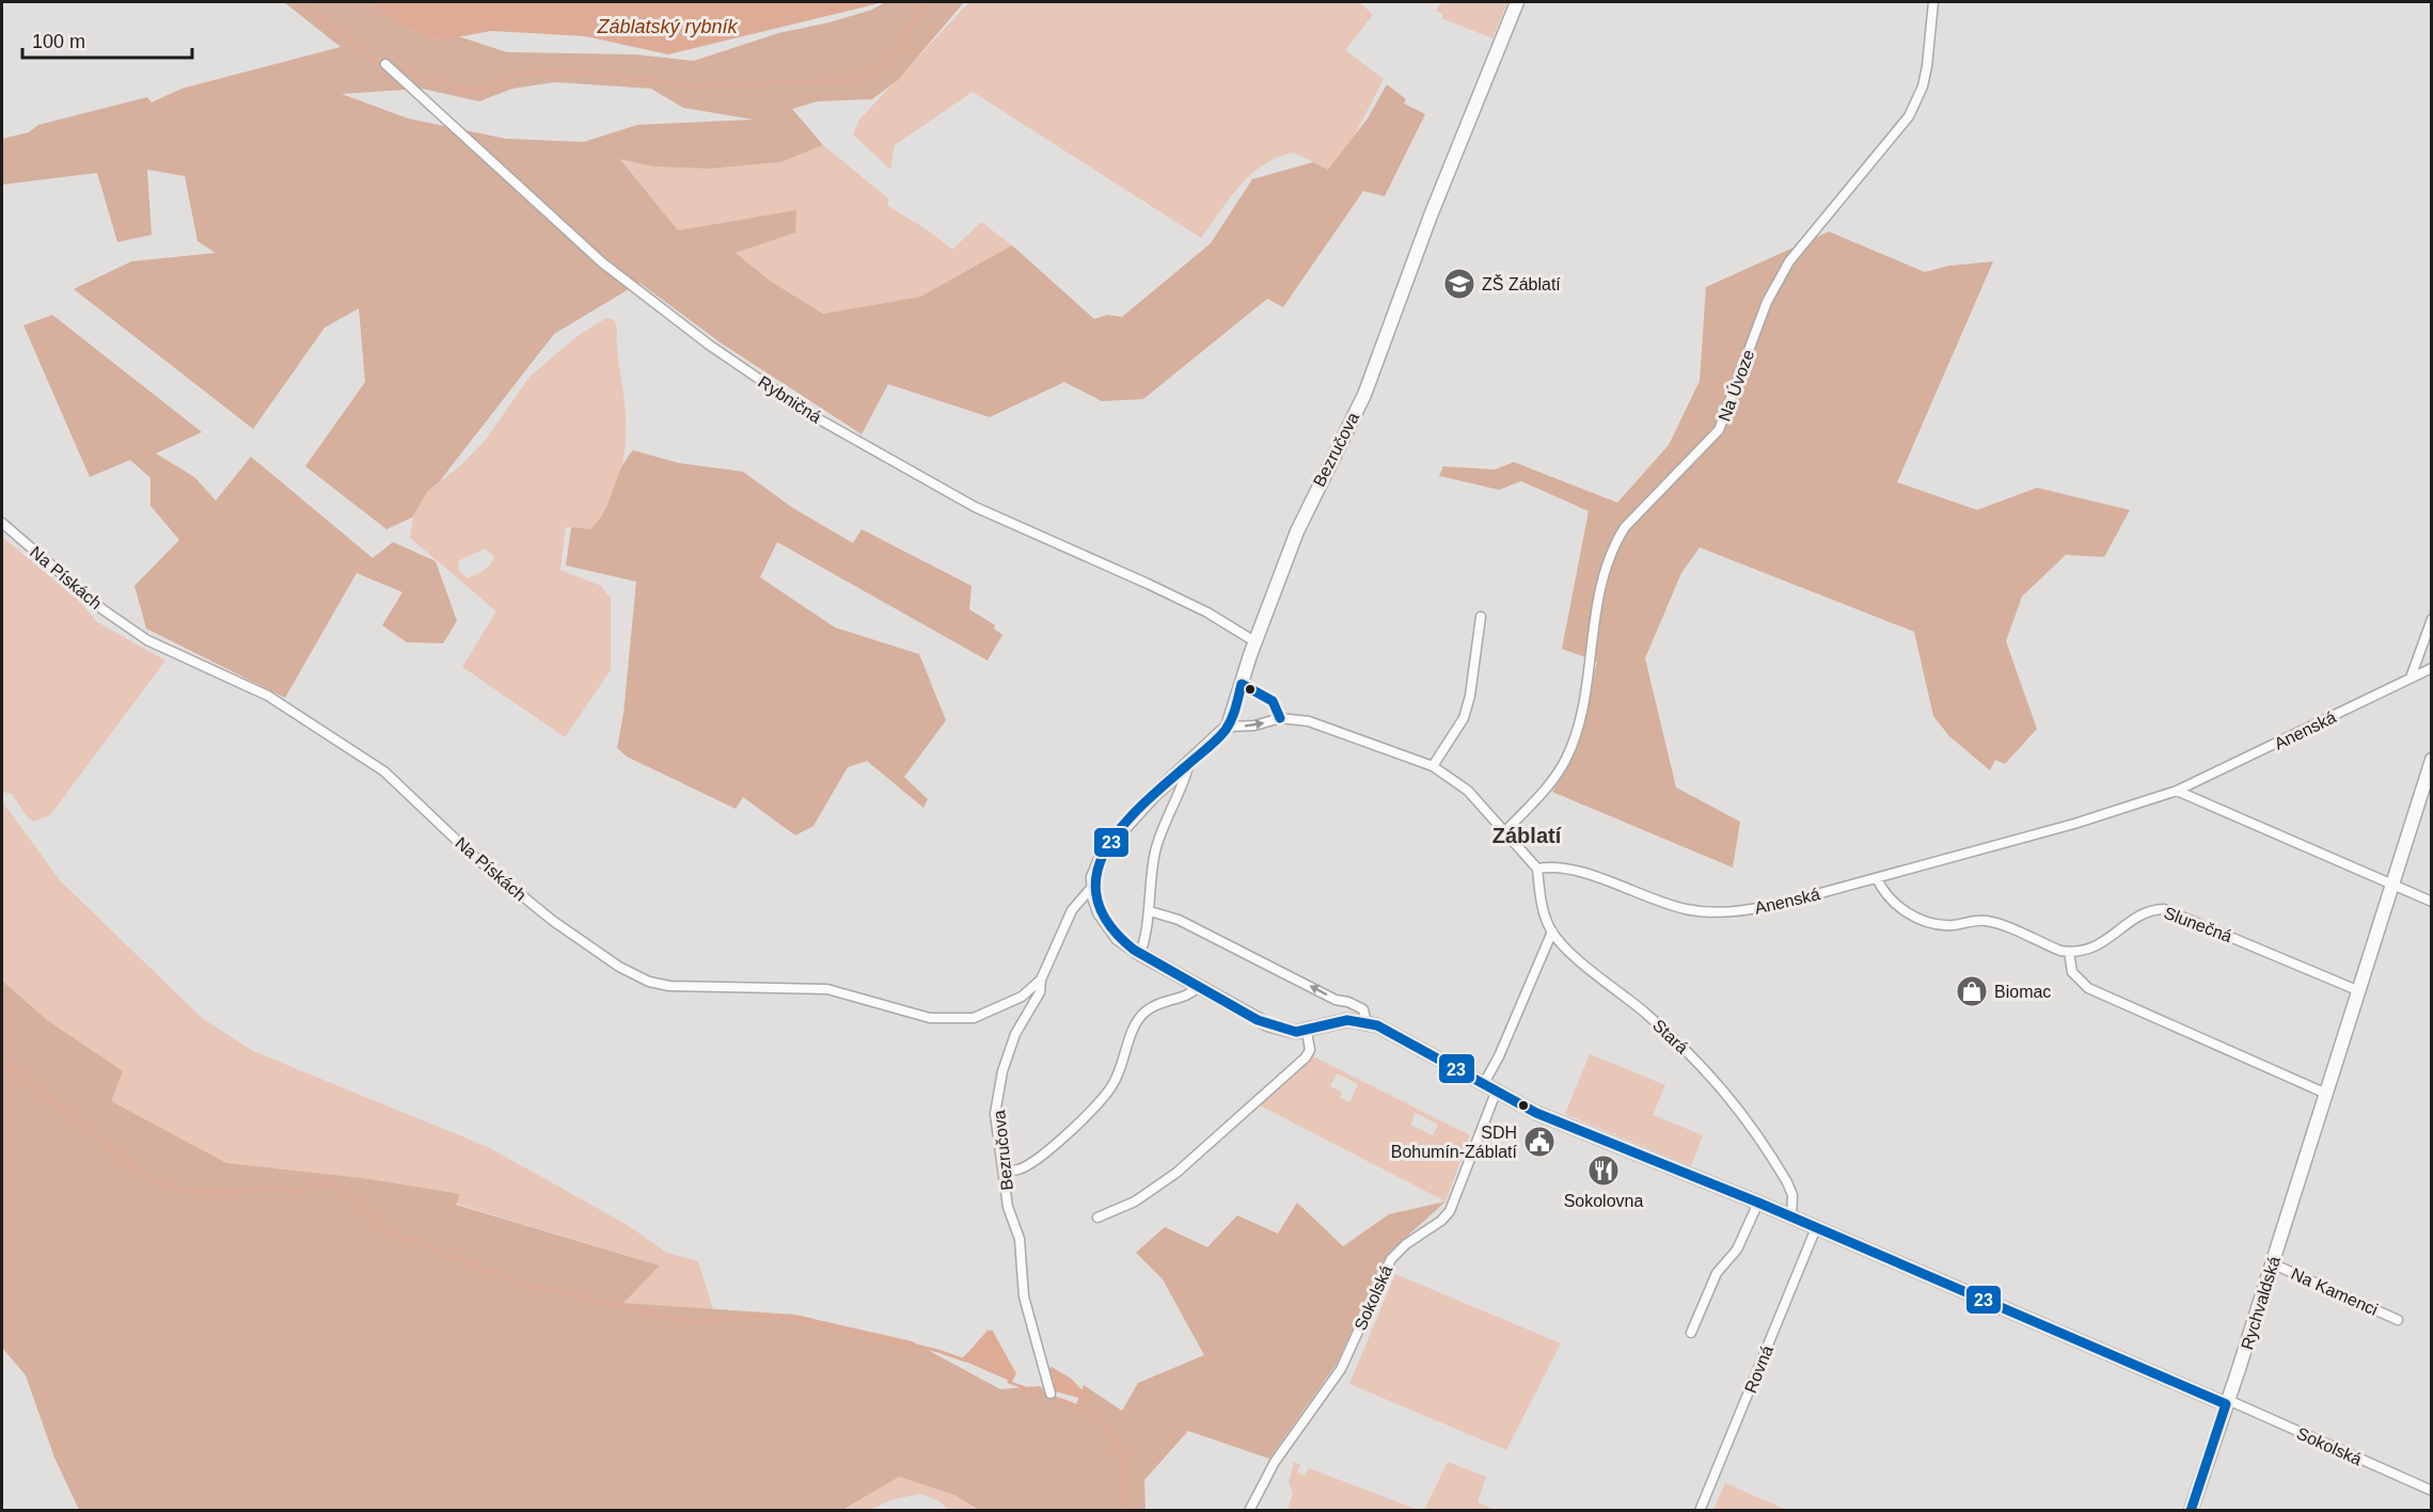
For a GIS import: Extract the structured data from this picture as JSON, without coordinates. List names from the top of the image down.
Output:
{
  "streets": {
    "main road": ["Bezručova", "Sokolská", "Rychvaldská"],
    "street": [
      "Na Úvoze",
      "Rybničná",
      "Na Pískách",
      "Anenská",
      "Slunečná",
      "Stará",
      "Na Kamenci",
      "Rovná"
    ]
  },
  "crossings": [
    ["Rybničná", "Bezručova"],
    ["Bezručova", "Na Pískách"],
    ["Anenská", "Stará"],
    ["Slunečná", "Rychvaldská"],
    ["Stará", "Sokolská"],
    ["Na Kamenci", "Rychvaldská"],
    ["Sokolská", "Rychvaldská"],
    ["Sokolská", "Rovná"]
  ],
  "districts": ["Záblatí"],
  "water": ["Záblatský rybník"],
  "places": {
    "school or university": ["ZŠ Záblatí"],
    "shop": ["Biomac"],
    "public building": ["SDH Bohumín-Záblatí"],
    "restaurant": ["Sokolovna"]
  },
  "lines": ["transit line 23"],
  "scale_bar": "100 m"
}
